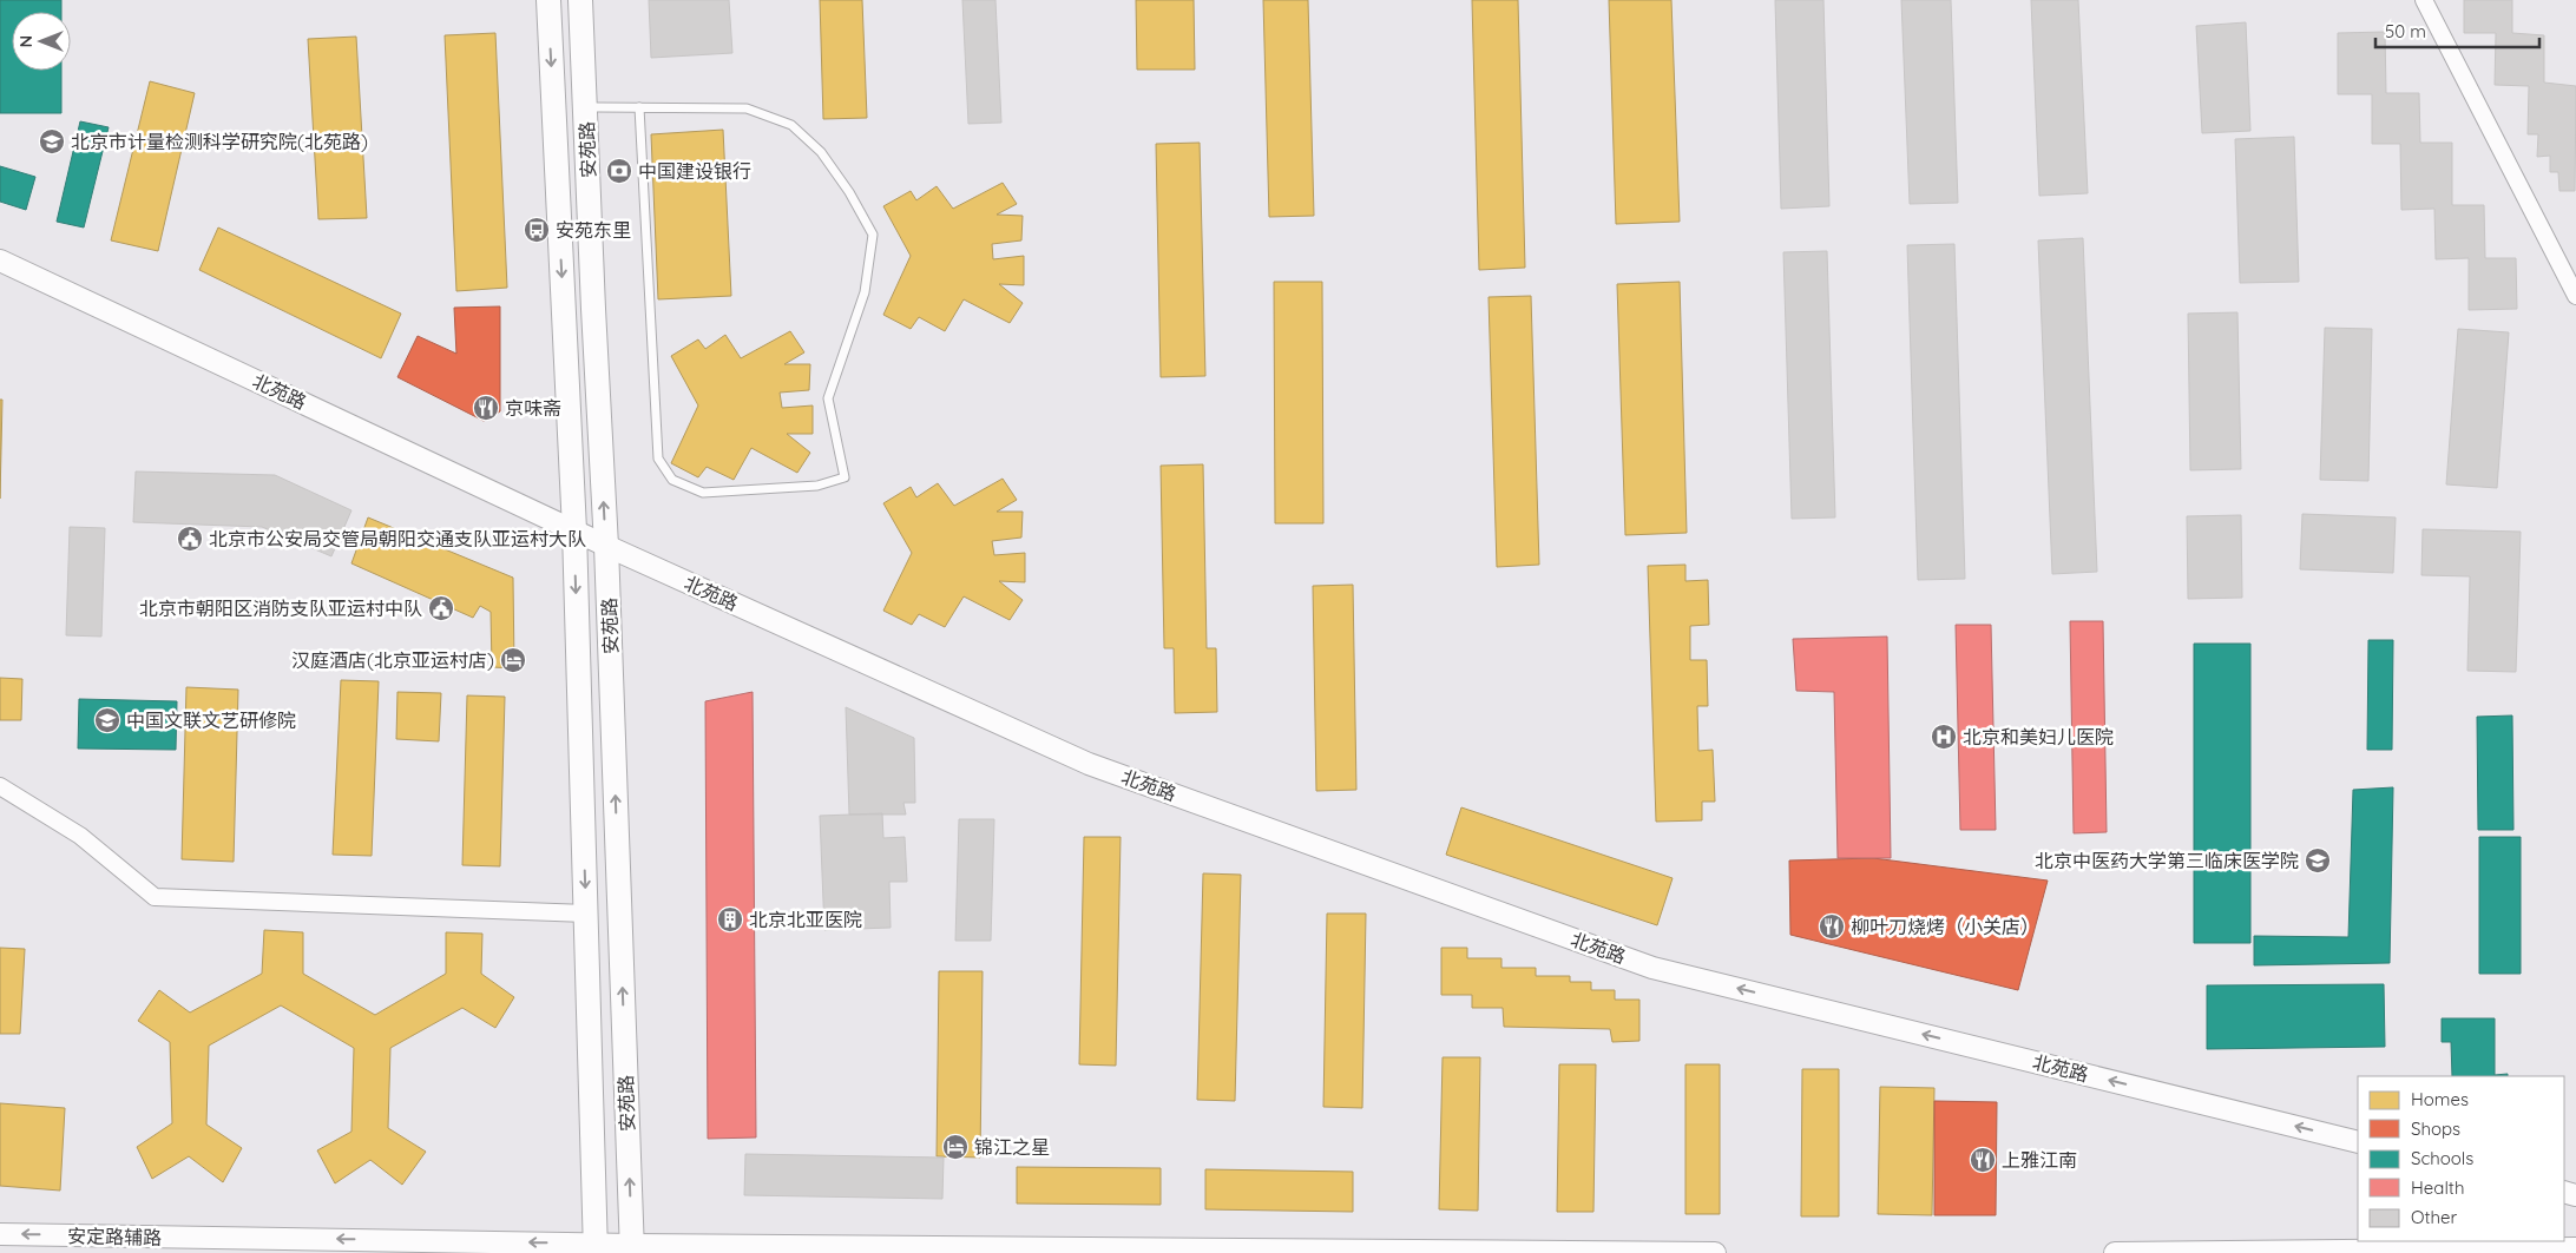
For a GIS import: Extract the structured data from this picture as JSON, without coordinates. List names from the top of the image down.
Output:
{
  "streets": {
    "main road": ["安苑路"],
    "street": ["北苑路", "安定路辅路"]
  },
  "crossings": [
    ["安苑路", "北苑路"],
    ["安苑路", "安定路辅路"]
  ],
  "one_way": ["北苑路"],
  "places": {
    "school or university": ["北京市计量检测科学研究院(北苑路)", "中国文联文艺研修院", "北京中医药大学第三临床医学院"],
    "bank": ["中国建设银行"],
    "bus stop": ["安苑东里"],
    "restaurant": ["京味斋", "柳叶刀烧烤（小关店）", "上雅江南"],
    "public building": ["北京市公安局交管局朝阳交通支队亚运村大队", "北京市朝阳区消防支队亚运村中队"],
    "hotel": ["汉庭酒店(北京亚运村店)", "锦江之星"],
    "hospital": ["北京和美妇儿医院"],
    "building": ["北京北亚医院"]
  },
  "legend": [
    "Homes",
    "Shops",
    "Schools",
    "Health",
    "Other"
  ],
  "scale_bar": "50 m",
  "north": "left"
}
